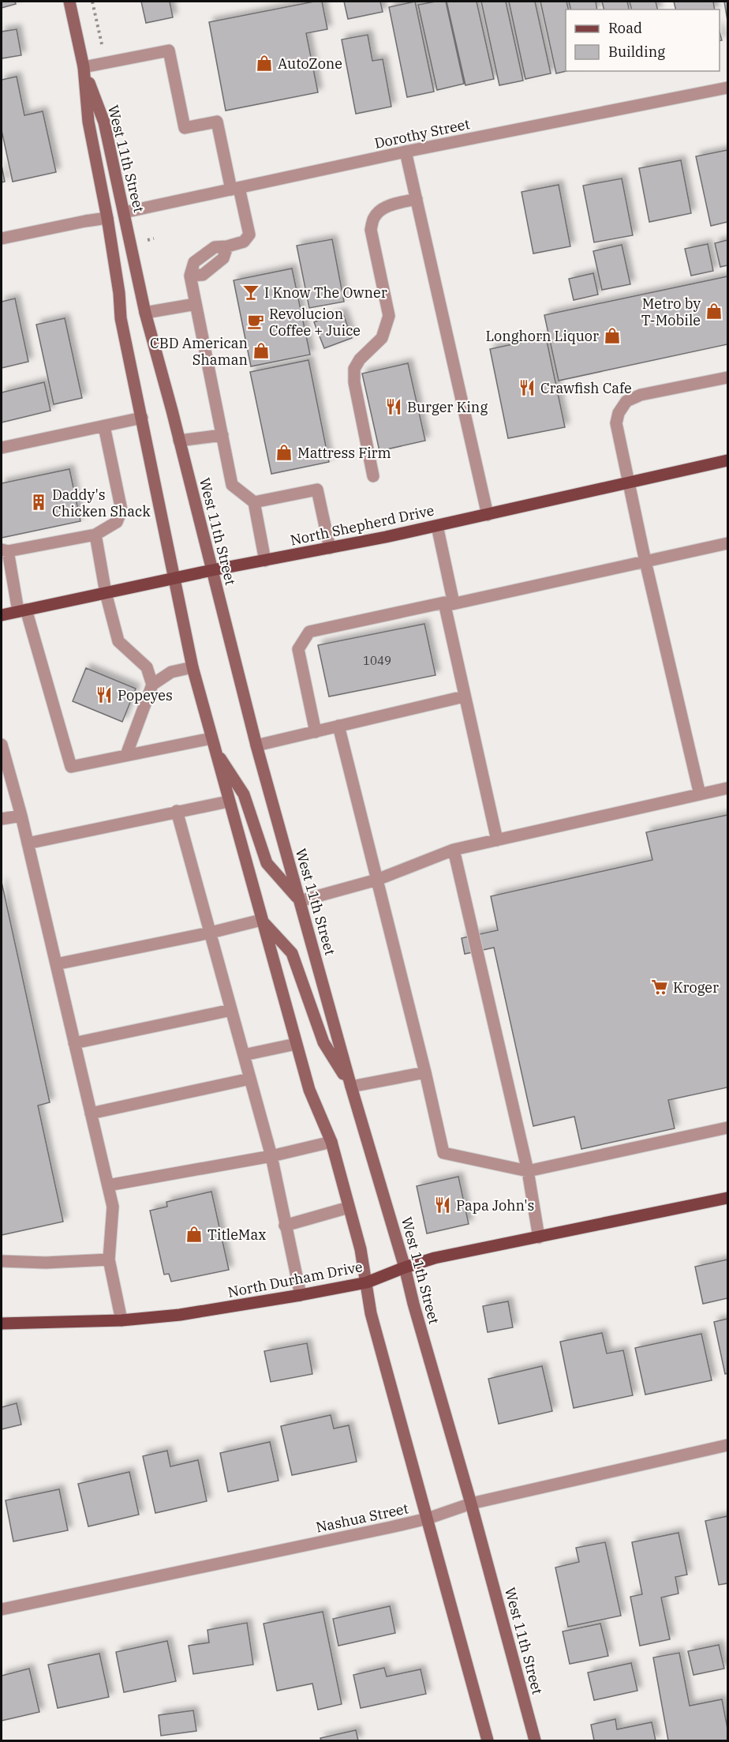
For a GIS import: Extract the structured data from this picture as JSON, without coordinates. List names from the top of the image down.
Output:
{
  "streets": {
    "main road": ["West 11th Street", "North Shepherd Drive", "North Durham Drive"],
    "street": ["Dorothy Street", "Nashua Street"]
  },
  "crossings": [
    ["Dorothy Street", "West 11th Street"],
    ["West 11th Street", "North Shepherd Drive"],
    ["West 11th Street", "North Durham Drive"],
    ["West 11th Street", "Nashua Street"]
  ],
  "places": {
    "shop": [
      "AutoZone",
      "Metro by T-Mobile",
      "Longhorn Liquor",
      "CBD American Shaman",
      "Mattress Firm",
      "TitleMax"
    ],
    "bar": ["I Know The Owner"],
    "cafe": ["Revolucion Coffee + Juice"],
    "restaurant": [
      "Crawfish Cafe",
      "Burger King",
      "Popeyes",
      "Papa John's"
    ],
    "building": ["Daddy's Chicken Shack"],
    "supermarket": ["Kroger"]
  },
  "house_numbers": ["1049"],
  "legend": ["Road", "Building"]
}
